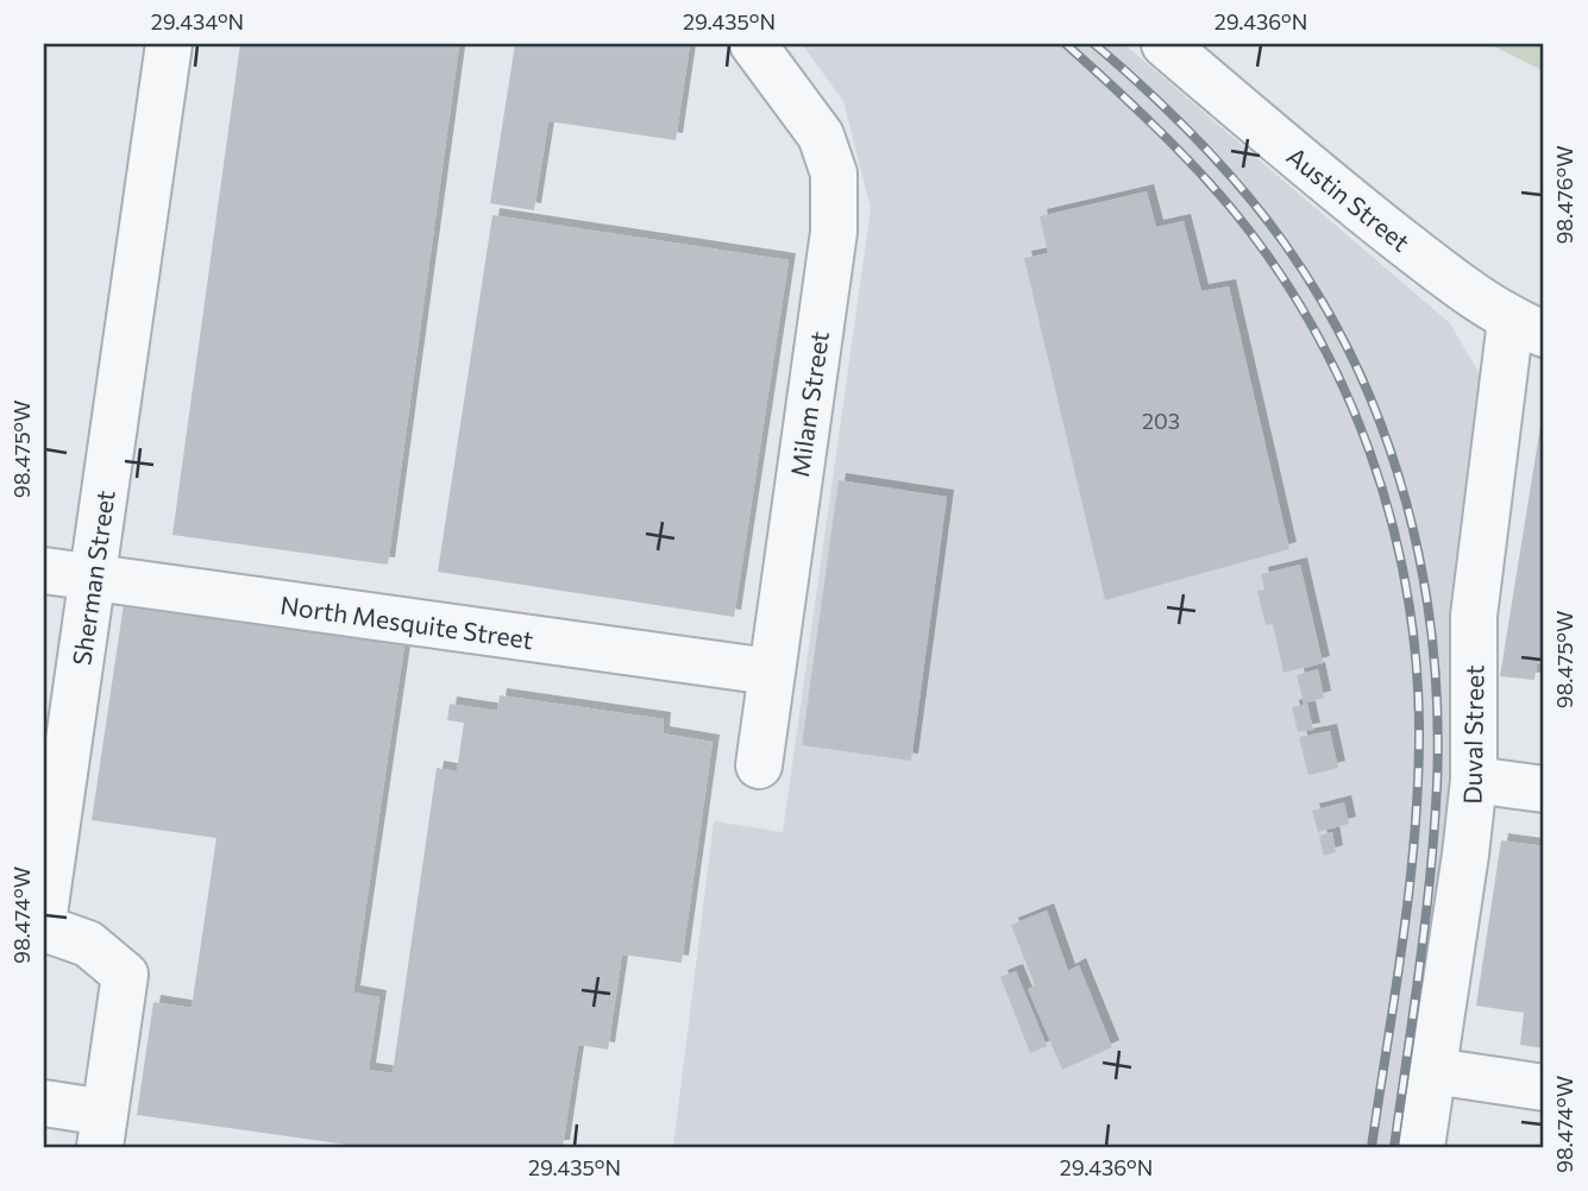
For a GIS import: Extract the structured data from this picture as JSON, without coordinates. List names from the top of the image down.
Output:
{
  "streets": {
    "street": [
      "Austin Street",
      "Milam Street",
      "Sherman Street",
      "North Mesquite Street",
      "Duval Street"
    ]
  },
  "crossings": [
    ["Austin Street", "Duval Street"],
    ["Milam Street", "North Mesquite Street"],
    ["Sherman Street", "North Mesquite Street"]
  ],
  "house_numbers": ["203"],
  "coordinates": [
    "29.434°N",
    "29.435°N",
    "29.436°N",
    "98.476°W",
    "98.475°W",
    "98.474°W"
  ]
}
